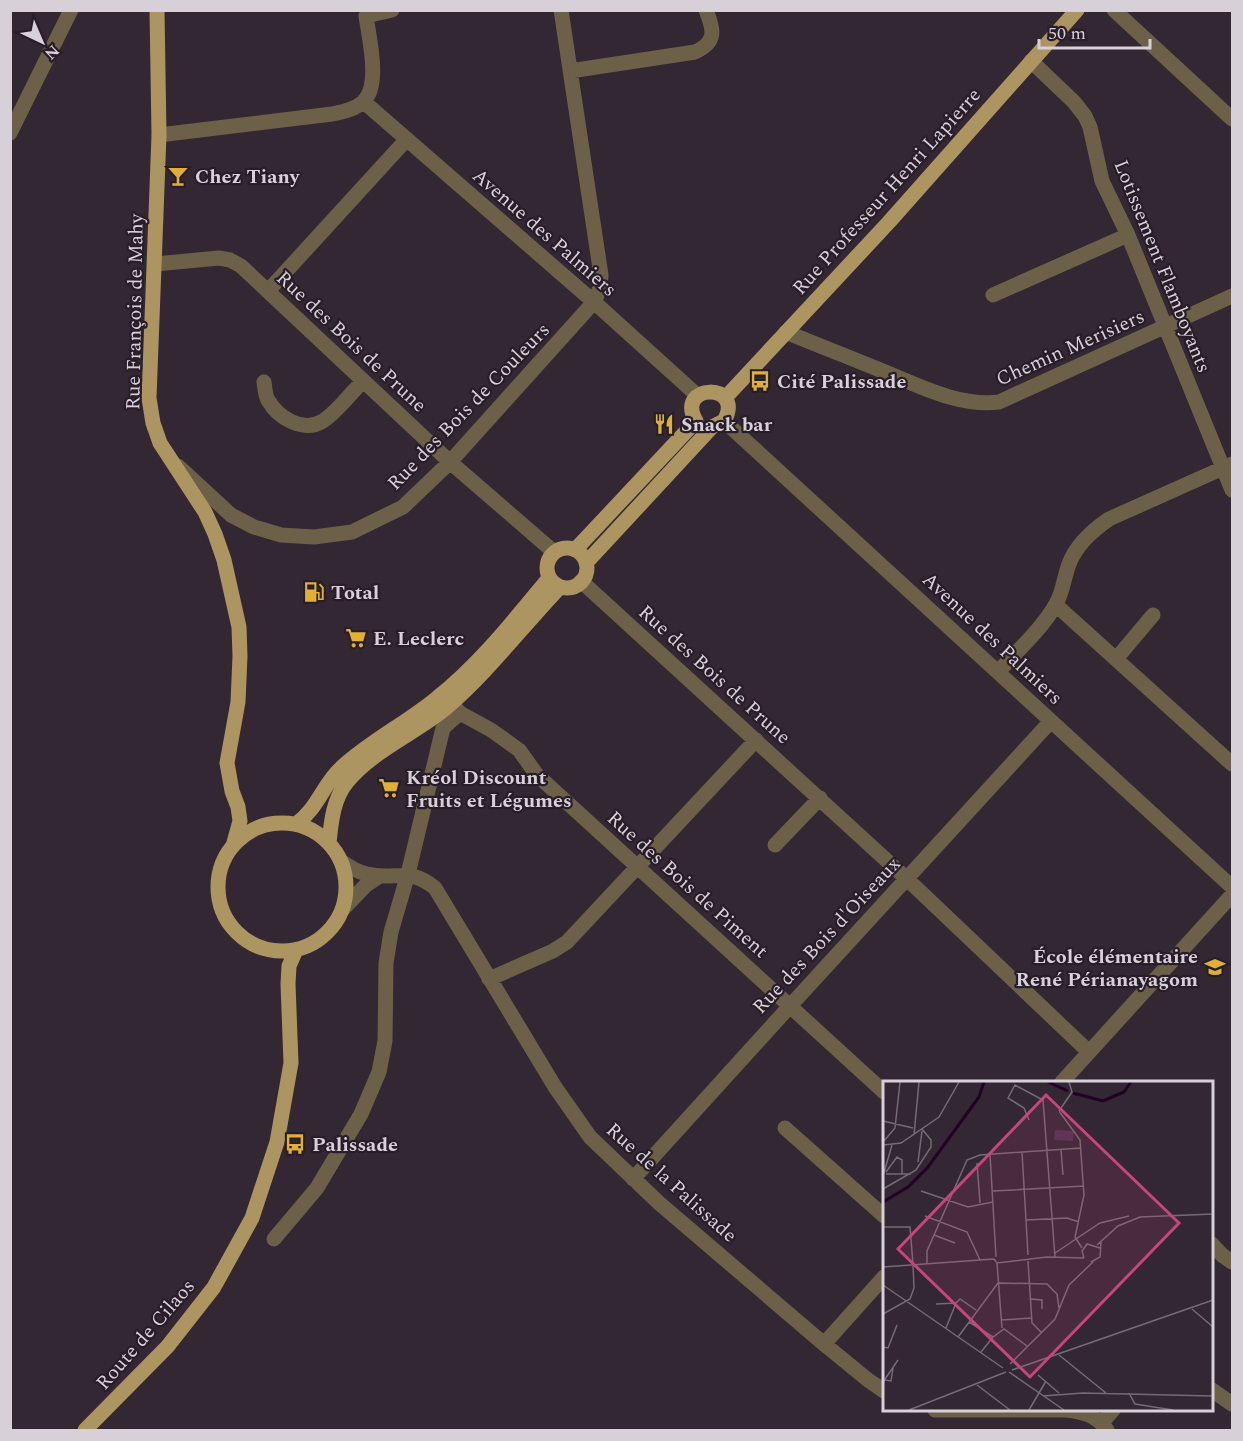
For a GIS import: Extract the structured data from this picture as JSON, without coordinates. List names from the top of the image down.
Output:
{
  "streets": {
    "main road": ["Rue Professeur Henri Lapierre", "Rue François de Mahy", "Route de Cilaos"],
    "street": [
      "Avenue des Palmiers",
      "Lotissement Flamboyants",
      "Rue des Bois de Prune",
      "Chemin Merisiers",
      "Rue des Bois de Couleurs",
      "Rue des Bois de Piment",
      "Rue des Bois d'Oiseaux",
      "Rue de la Palissade"
    ]
  },
  "crossings": [
    ["Rue Professeur Henri Lapierre", "Lotissement Flamboyants"],
    ["Rue Professeur Henri Lapierre", "Chemin Merisiers"],
    ["Avenue des Palmiers", "Rue des Bois de Couleurs"],
    ["Avenue des Palmiers", "Rue des Bois d'Oiseaux"],
    ["Lotissement Flamboyants", "Chemin Merisiers"],
    ["Rue François de Mahy", "Rue des Bois de Prune"],
    ["Rue François de Mahy", "Rue des Bois de Couleurs"],
    ["Rue François de Mahy", "Route de Cilaos"],
    ["Rue des Bois de Prune", "Rue des Bois de Couleurs"],
    ["Rue des Bois de Prune", "Rue des Bois d'Oiseaux"],
    ["Rue des Bois de Piment", "Rue des Bois d'Oiseaux"],
    ["Rue des Bois d'Oiseaux", "Rue de la Palissade"]
  ],
  "places": {
    "bar": ["Chez Tiany"],
    "bus stop": ["Cité Palissade", "Palissade"],
    "restaurant": ["Snack bar"],
    "fuel station": ["Total"],
    "supermarket": ["E. Leclerc", "Kréol Discount Fruits et Légumes"],
    "school or university": ["École élémentaire René Périanayagom"]
  },
  "scale_bar": "50 m",
  "north": "bottom right"
}
